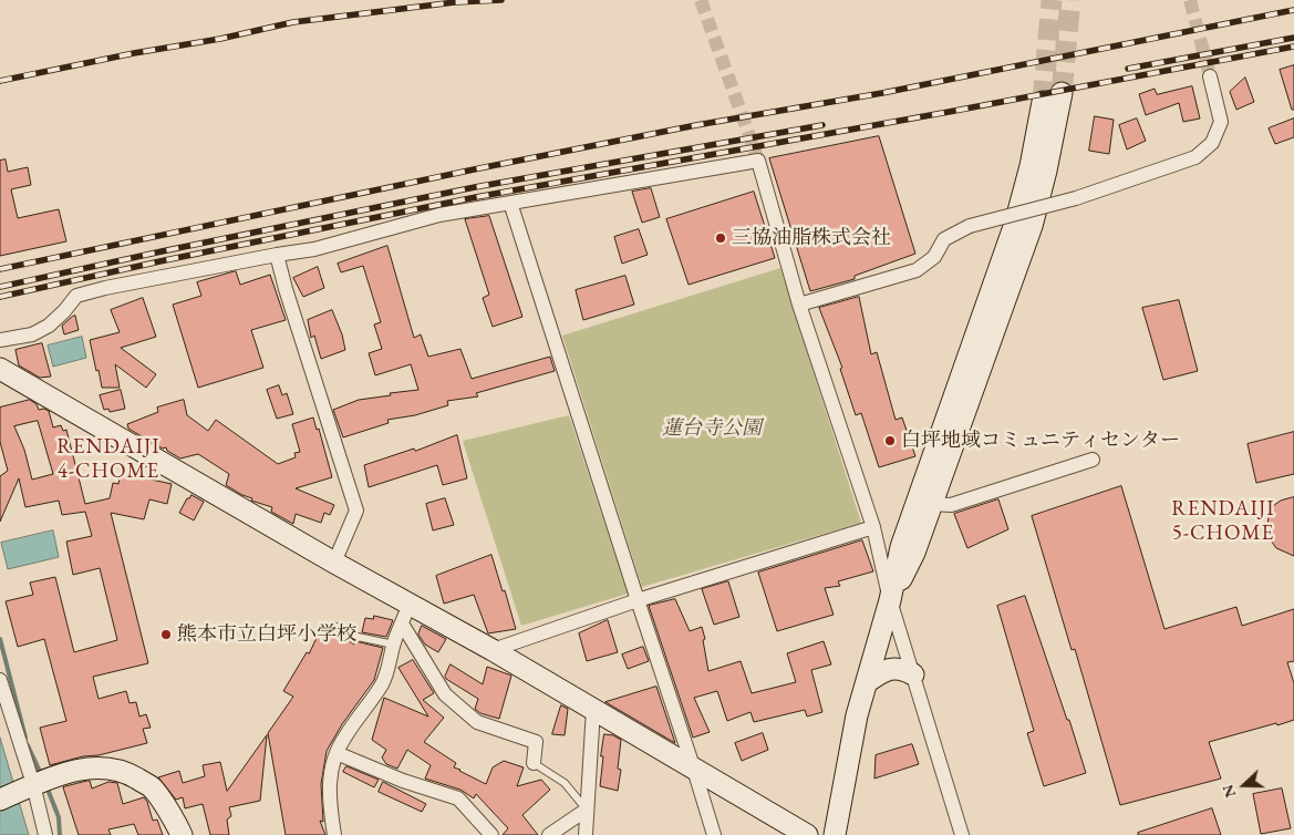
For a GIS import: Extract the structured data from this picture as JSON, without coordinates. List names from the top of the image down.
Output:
{
  "districts": ["RENDAIJI 4-CHOME", "RENDAIJI 5-CHOME"],
  "parks": ["蓮台寺公園"],
  "places": ["三協油脂株式会社", "白坪地域コミュニティセンター", "熊本市立白坪小学校"],
  "north": "left"
}
